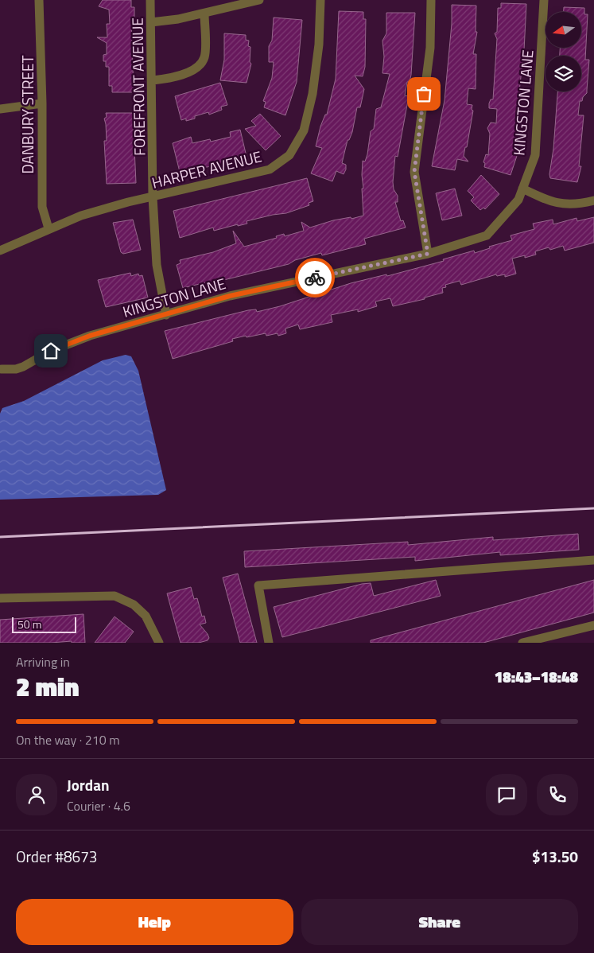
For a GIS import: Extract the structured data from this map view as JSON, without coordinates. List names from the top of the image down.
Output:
{
  "streets": {
    "street": [
      "FOREFRONT AVENUE",
      "KINGSTON LANE",
      "DANBURY STREET",
      "HARPER AVENUE"
    ]
  },
  "crossings": [
    ["FOREFRONT AVENUE", "KINGSTON LANE"],
    ["FOREFRONT AVENUE", "HARPER AVENUE"],
    ["DANBURY STREET", "HARPER AVENUE"]
  ],
  "scale_bar": "50 m",
  "north": "left",
  "page": {
    "scale": "50 m",
    "heading": ["2 min", "Arriving in", "18:43–18:48"],
    "panel": [
      "Jordan",
      "Courier · 4.6",
      "Order #8673",
      "$13.50"
    ],
    "bar": "On the way · 210 m",
    "buttons": ["Help", "Share"]
  }
}
